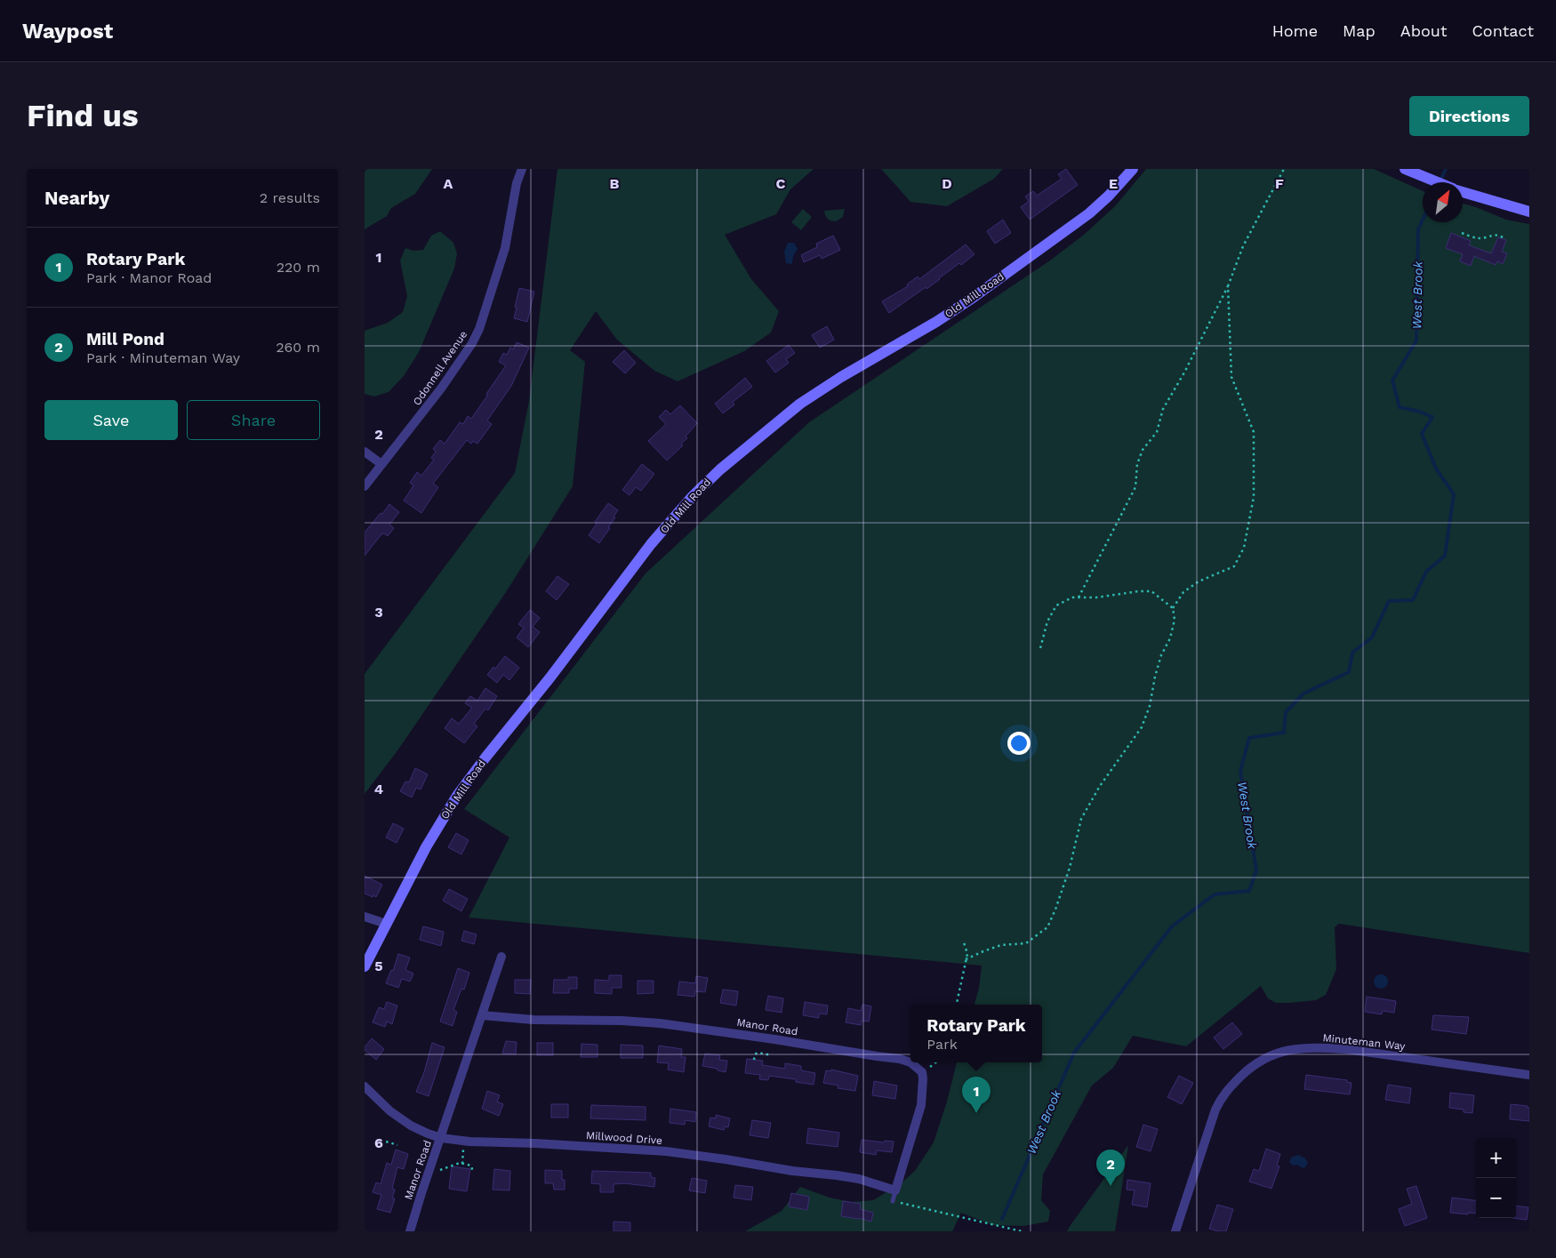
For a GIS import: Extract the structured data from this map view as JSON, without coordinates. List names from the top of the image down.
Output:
{
  "streets": {
    "main road": ["Old Mill Road"],
    "street": [
      "Odonnell Avenue",
      "Manor Road",
      "Minuteman Way",
      "Millwood Drive"
    ]
  },
  "crossings": [
    ["Manor Road", "Millwood Drive"]
  ],
  "water": ["West Brook"],
  "north": "top right",
  "page": {
    "header": "Waypost",
    "nav": [
      "Home",
      "Map",
      "About",
      "Contact"
    ],
    "buttons": [
      "Directions",
      ["Save", "Share"]
    ],
    "title": "Find us",
    "heading": ["Nearby", "2 results"],
    "list": [
      {
        "mark": "1",
        "name": "Rotary Park",
        "note": "Park · Manor Road",
        "value": "220 m"
      },
      {
        "mark": "2",
        "name": "Mill Pond",
        "note": "Park · Minuteman Way",
        "value": "260 m"
      }
    ],
    "popup": ["Rotary Park", "Park"],
    "pins": ["1", "2"],
    "map_buttons": ["+", "−"]
  },
  "grid": {
    "columns": [
      "A",
      "B",
      "C",
      "D",
      "E",
      "F"
    ],
    "rows": [
      "1",
      "2",
      "3",
      "4",
      "5",
      "6"
    ]
  }
}
